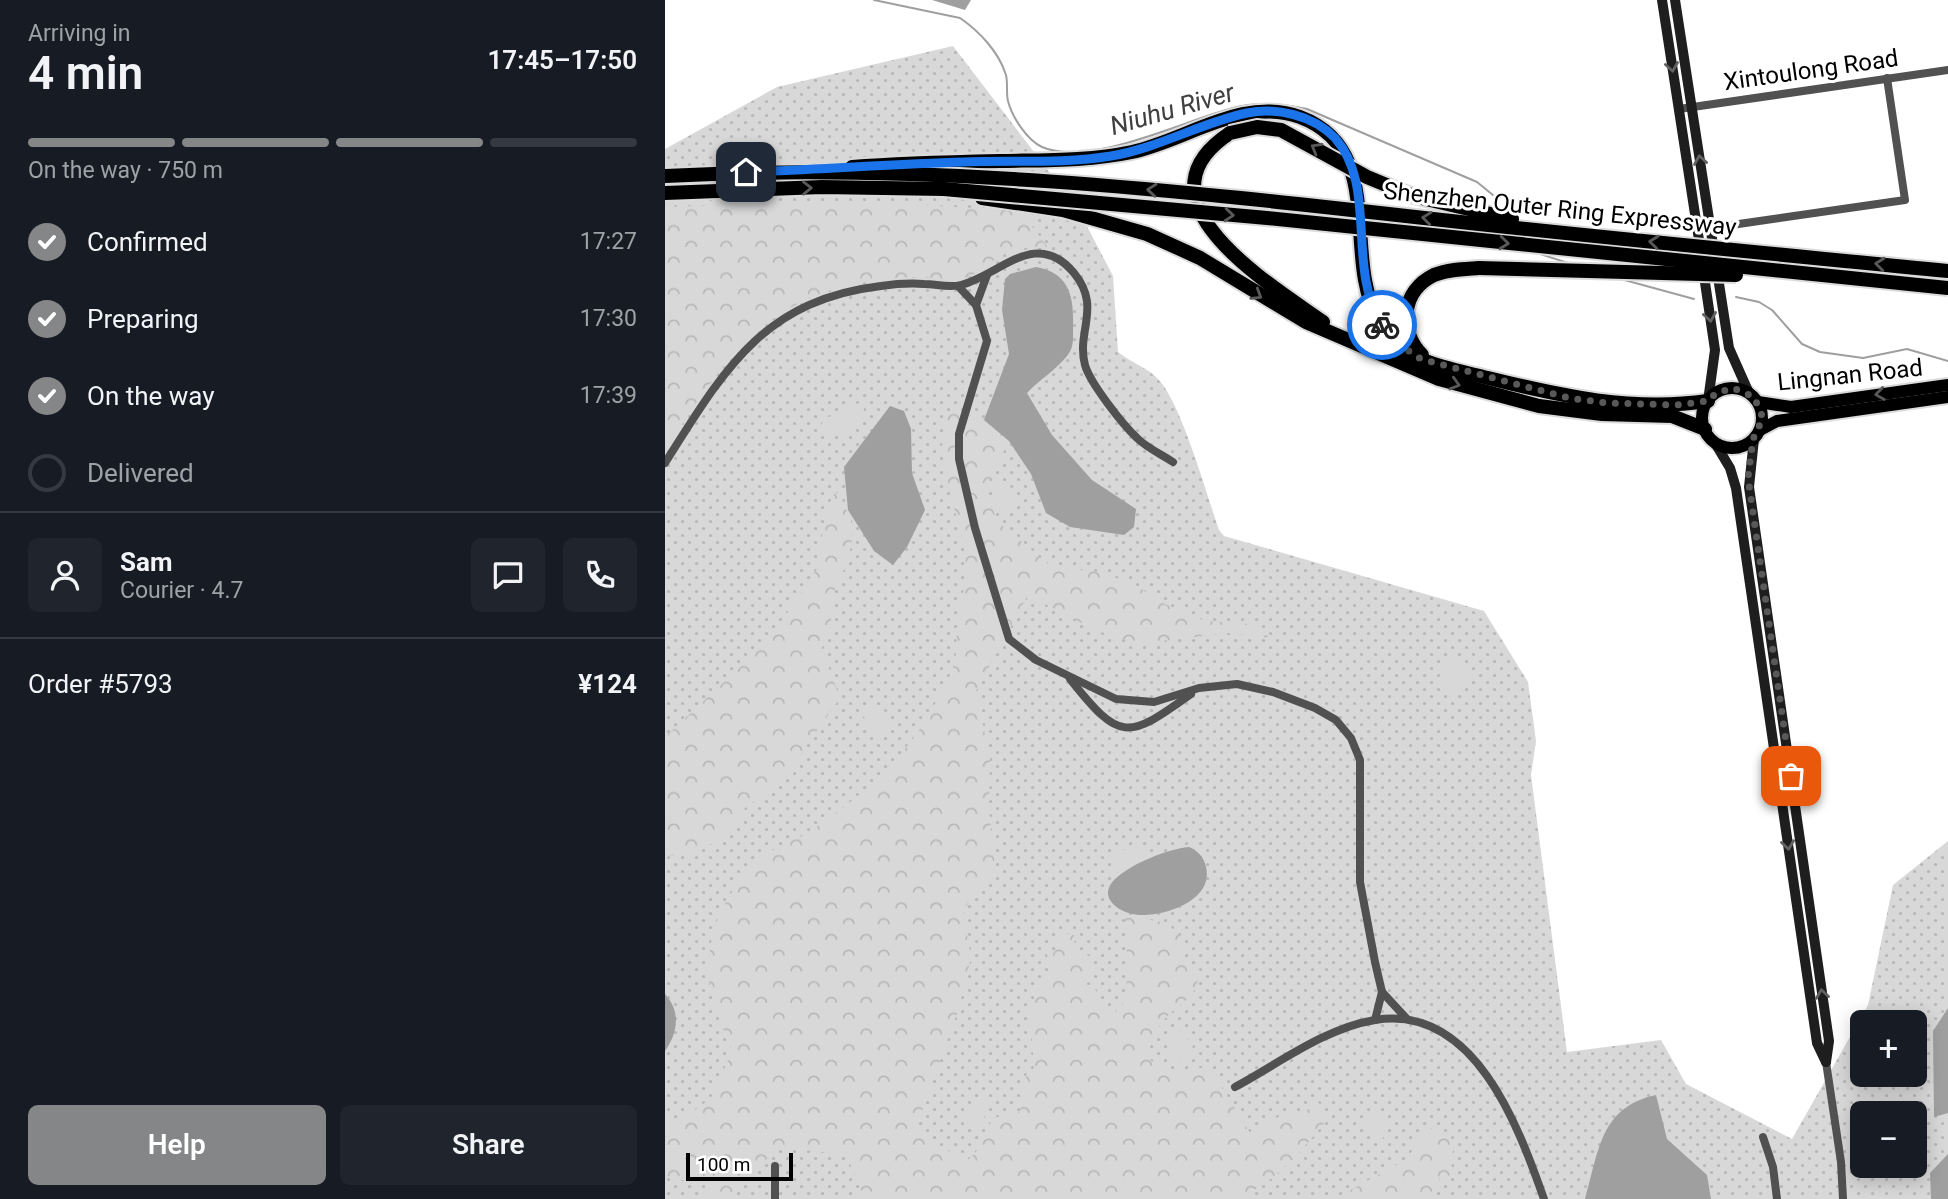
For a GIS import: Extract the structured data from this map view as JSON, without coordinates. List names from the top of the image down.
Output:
{
  "streets": {
    "highway": ["Shenzhen Outer Ring Expressway"],
    "main road": ["Lingnan Road"],
    "street": ["Xintoulong Road"]
  },
  "water": ["Niuhu River"],
  "scale_bar": "100 m",
  "page": {
    "heading": ["4 min", "Arriving in", "17:45–17:50"],
    "panel": [
      "Sam",
      "Courier · 4.7",
      "Order #5793",
      "¥124"
    ],
    "bar": "On the way · 750 m",
    "list": [
      ["Confirmed", "17:27"],
      ["Preparing", "17:30"],
      ["On the way", "17:39"],
      "Delivered"
    ],
    "map_buttons": ["+", "−"],
    "buttons": ["Help", "Share"],
    "scale": "100 m"
  }
}
